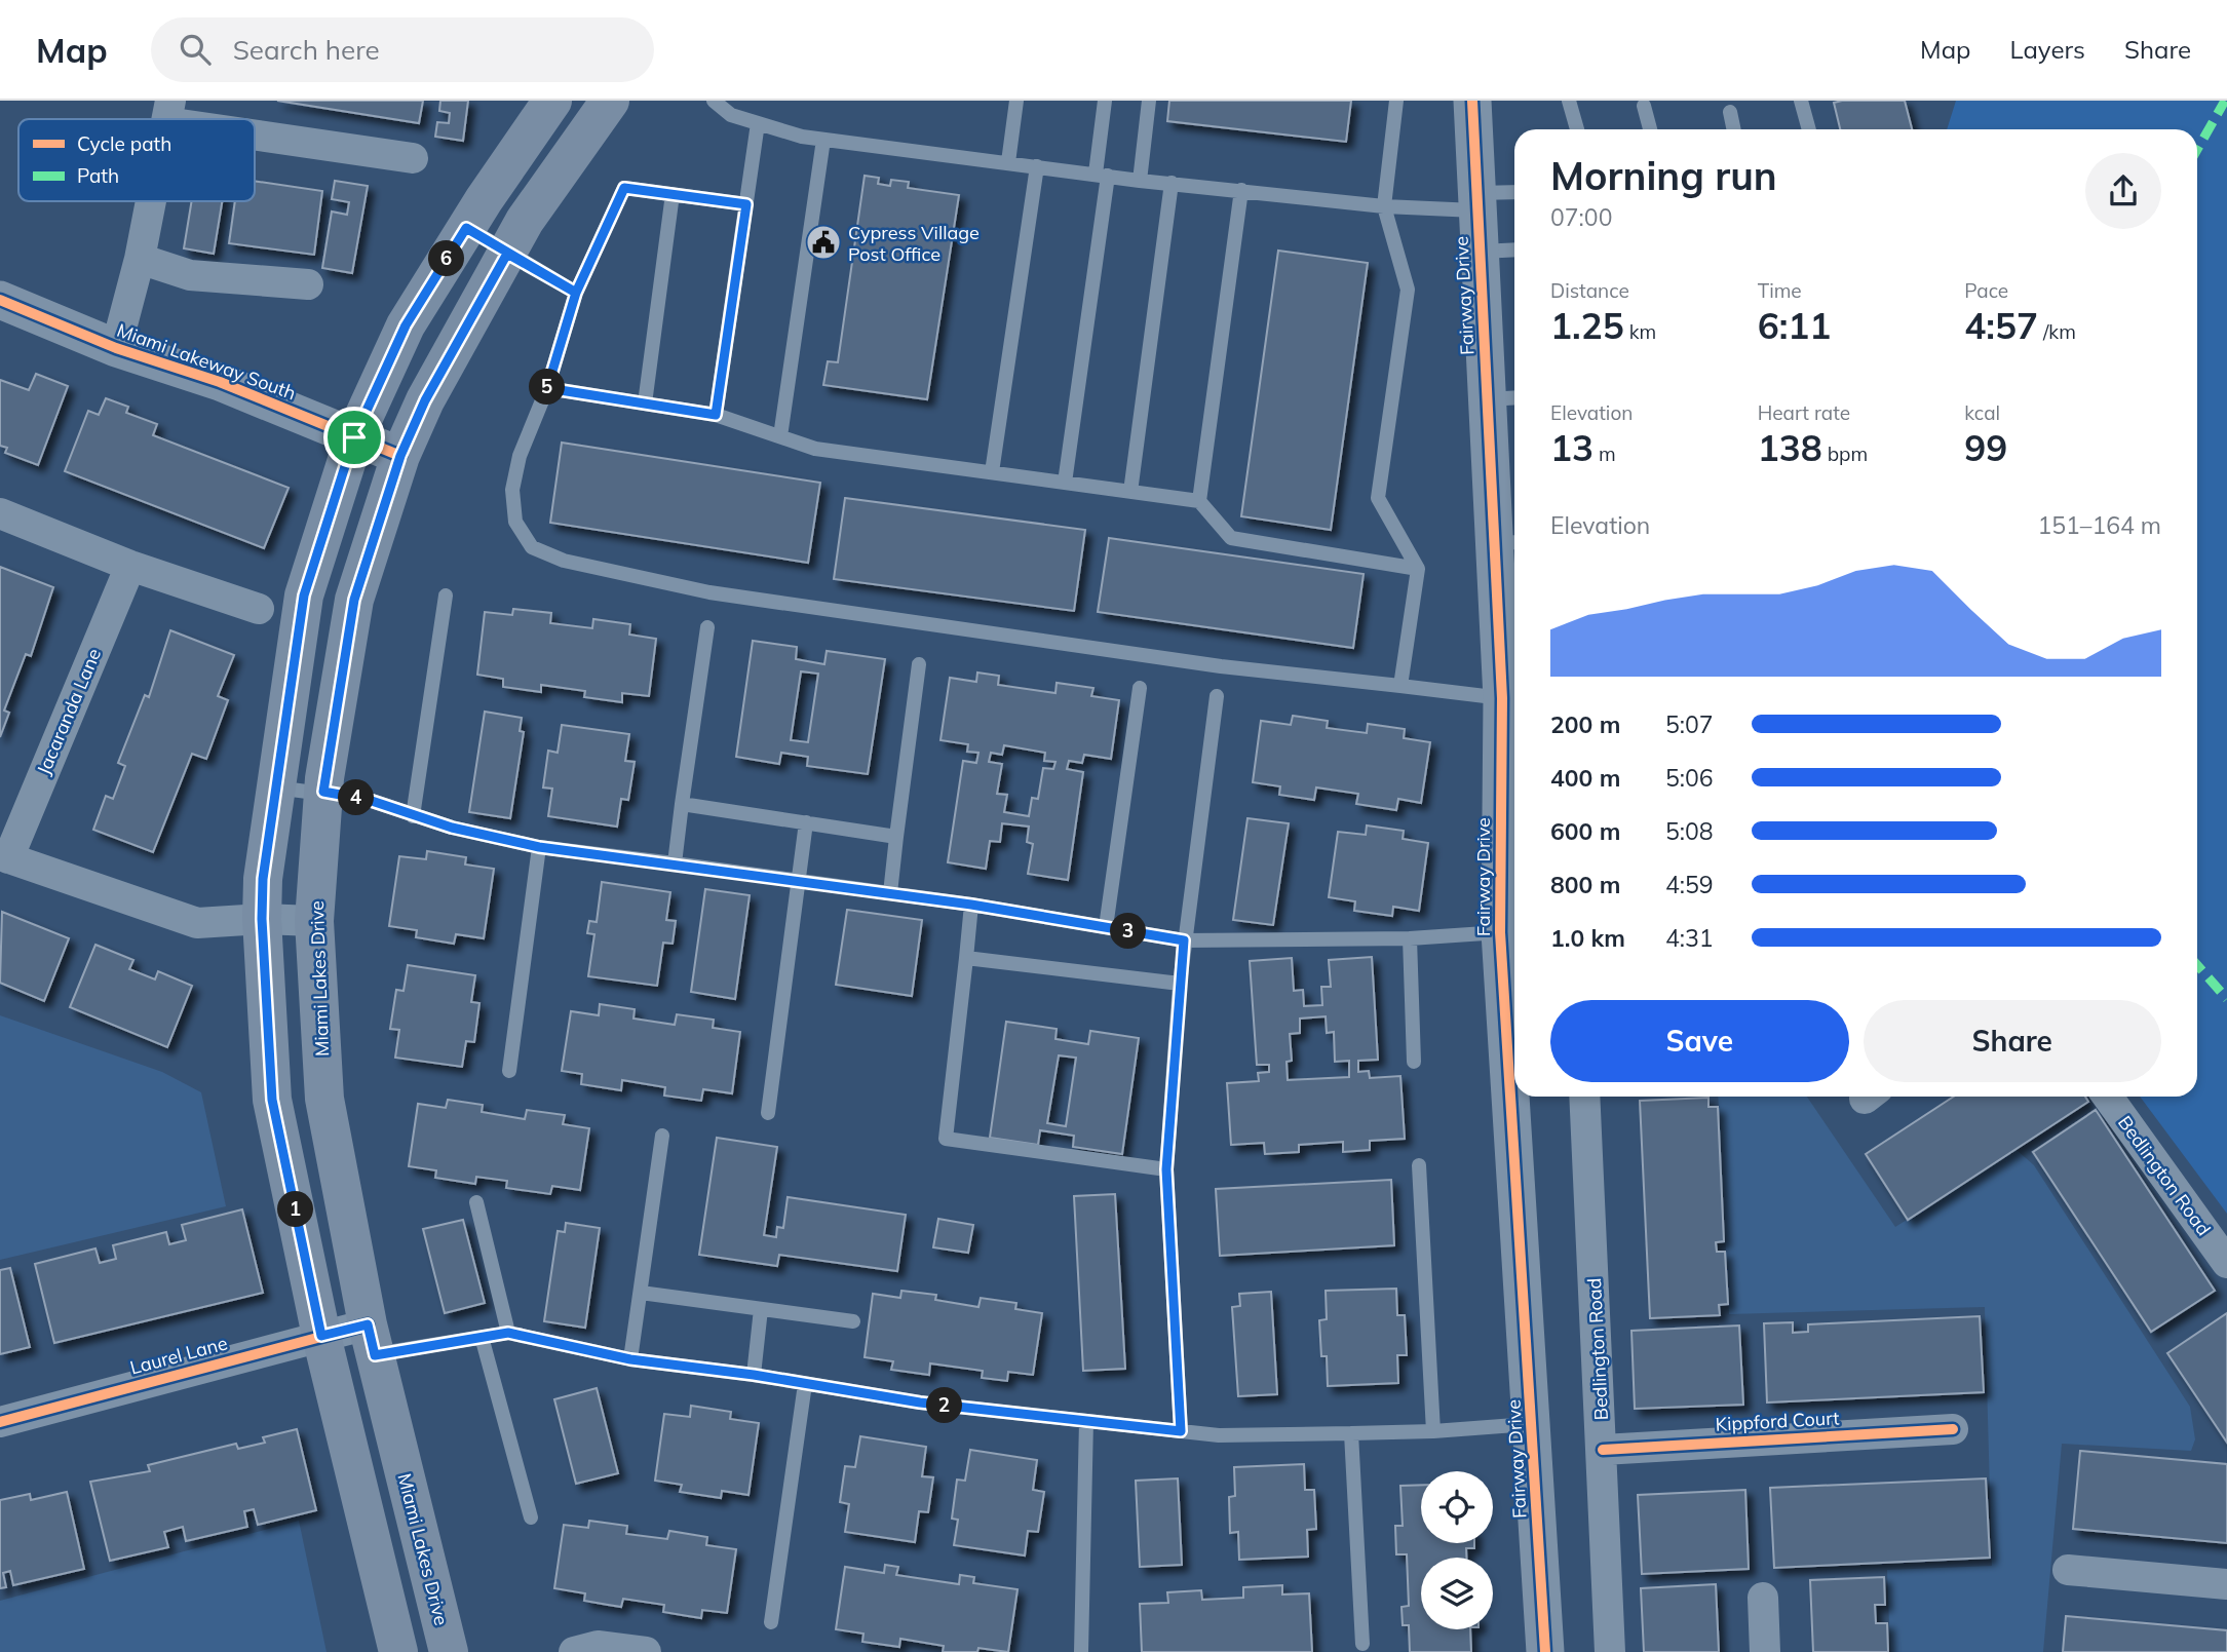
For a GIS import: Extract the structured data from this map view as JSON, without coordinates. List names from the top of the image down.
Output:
{
  "streets": {
    "main road": ["Miami Lakes Drive"],
    "street": [
      "Fairway Drive",
      "Miami Lakeway South",
      "Jacaranda Lane",
      "Bedlington Road",
      "Laurel Lane",
      "Kippford Court"
    ]
  },
  "crossings": [
    ["Miami Lakeway South", "Miami Lakes Drive"],
    ["Jacaranda Lane", "Miami Lakes Drive"],
    ["Miami Lakes Drive", "Laurel Lane"],
    ["Bedlington Road", "Kippford Court"]
  ],
  "places": {
    "public building": ["Cypress Village Post Office"]
  },
  "legend": ["Cycle path", "Path"],
  "page": {
    "header": "Map",
    "search": "Search here",
    "nav": ["Map", "Layers", "Share"],
    "heading": ["Morning run", "07:00"],
    "pins": [
      "6",
      "5",
      "4",
      "3",
      "1",
      "2"
    ],
    "stats": [
      ["Distance", "1.25 km"],
      ["Time", "6:11"],
      ["Pace", "4:57 /km"],
      ["Elevation", "13 m"],
      ["Heart rate", "138 bpm"],
      ["kcal", "99"]
    ],
    "chart": ["Elevation", "151–164 m"],
    "list": [
      {
        "name": "200 m",
        "note": "5:07"
      },
      {
        "name": "400 m",
        "note": "5:06"
      },
      {
        "name": "600 m",
        "note": "5:08"
      },
      {
        "name": "800 m",
        "note": "4:59"
      },
      {
        "name": "1.0 km",
        "note": "4:31"
      }
    ],
    "buttons": ["Save", "Share"]
  }
}
